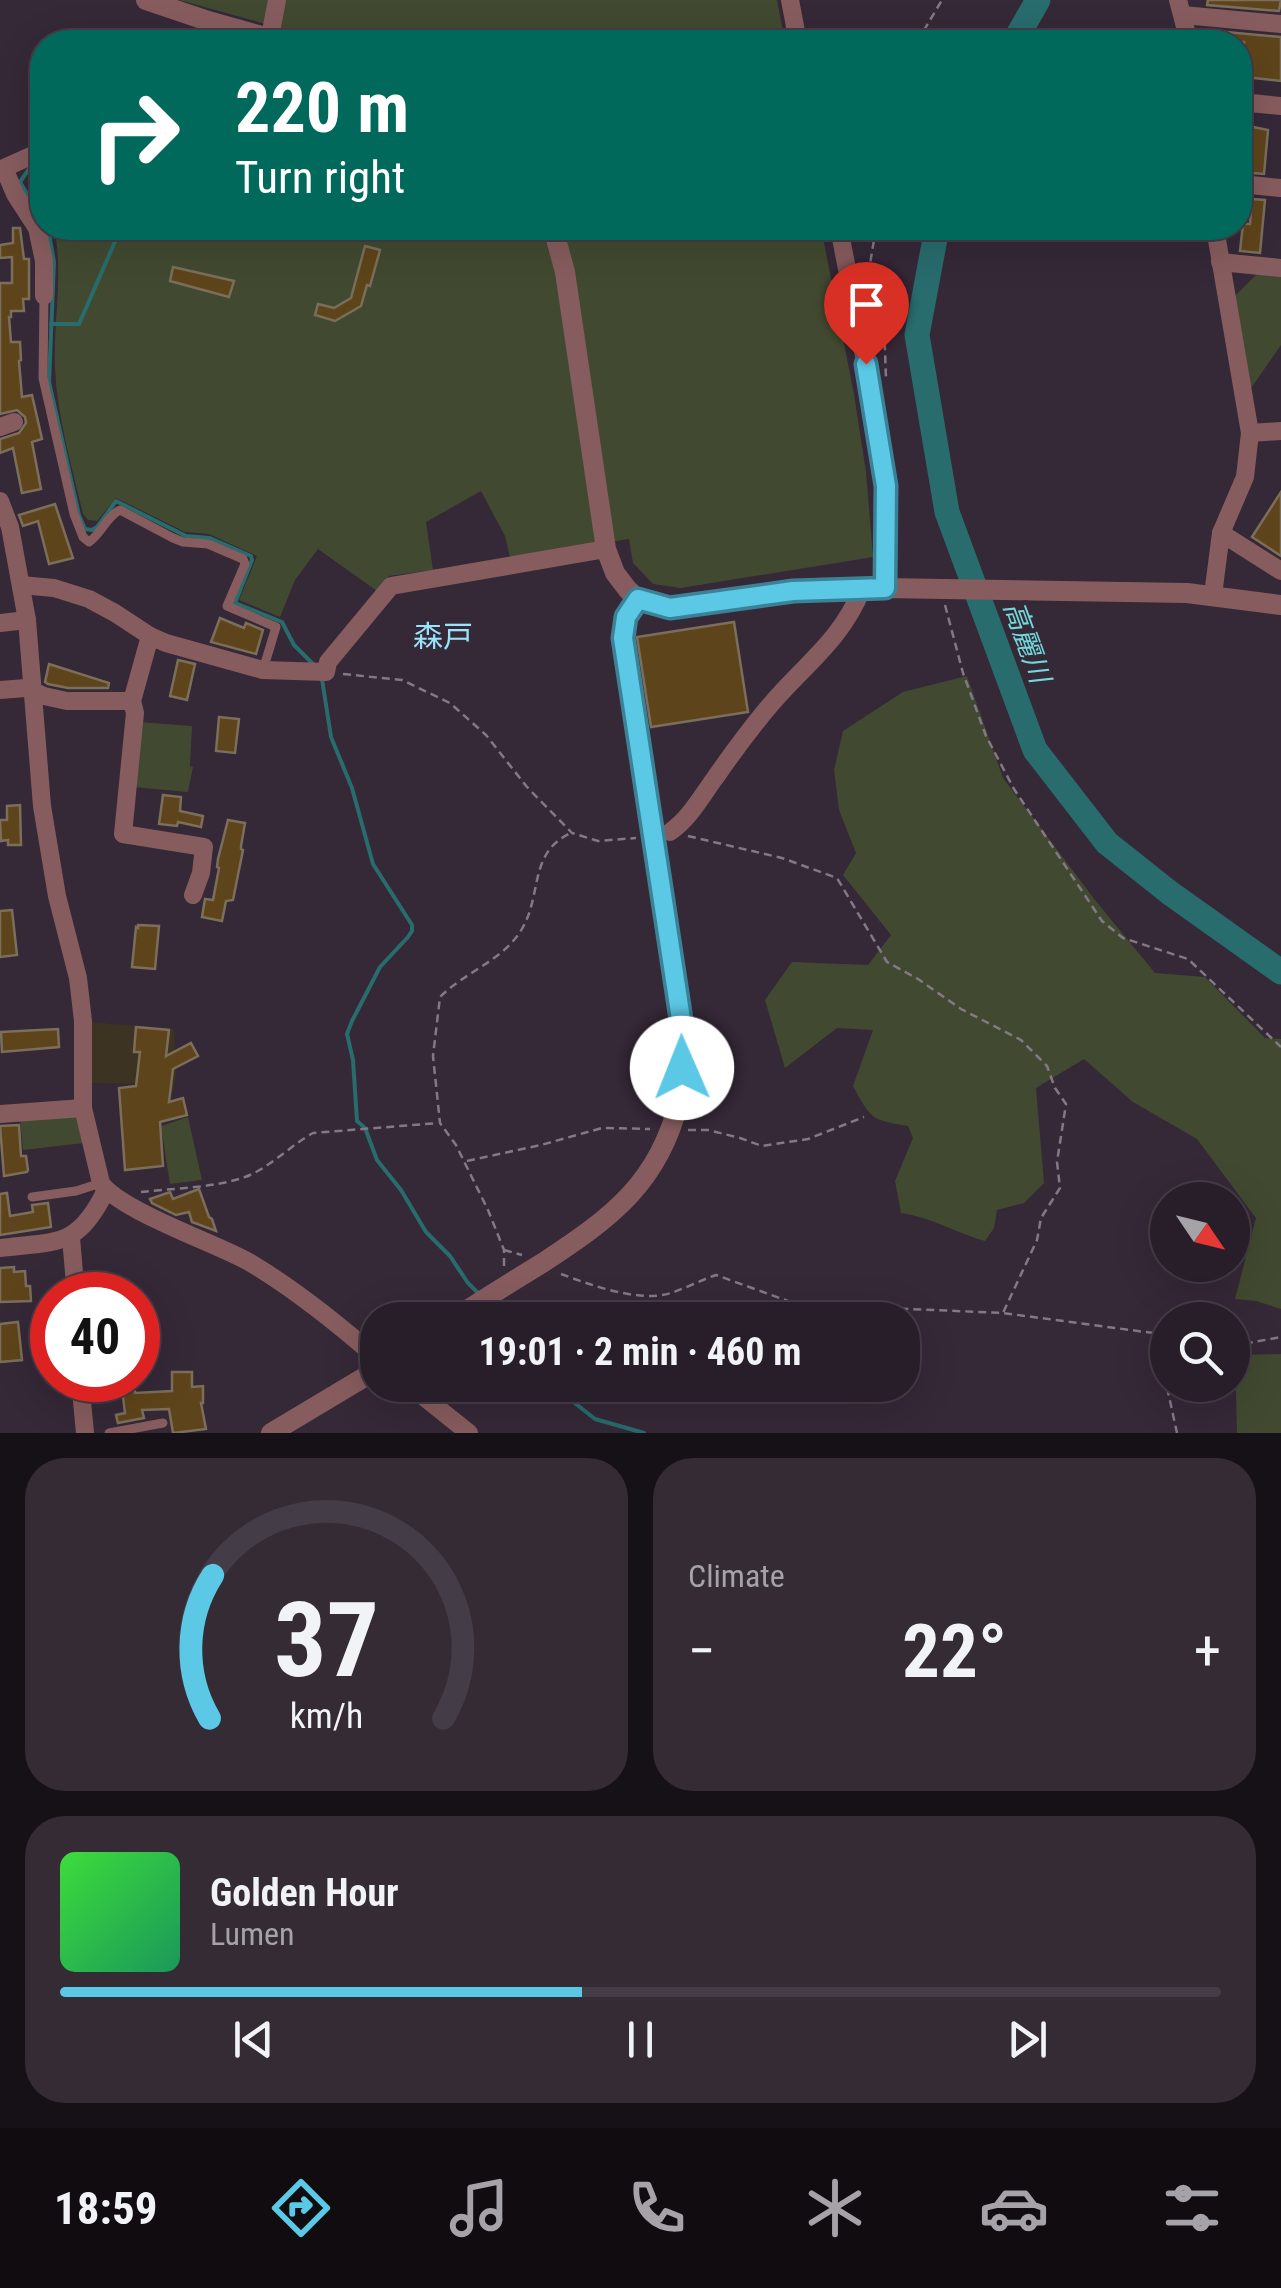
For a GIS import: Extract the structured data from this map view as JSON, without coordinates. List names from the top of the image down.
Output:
{
  "districts": ["森戸"],
  "water": ["高麗川"],
  "north": "bottom right",
  "page": {
    "turn": ["220 m", "Turn right"],
    "limit": "40",
    "trip": "19:01 · 2 min · 460 m",
    "tile": "Climate",
    "heat": ["−", "22°", "+"],
    "song": ["Golden Hour", "Lumen"],
    "tabs": "18:59",
    "gauge": ["37", "km/h"]
  }
}
